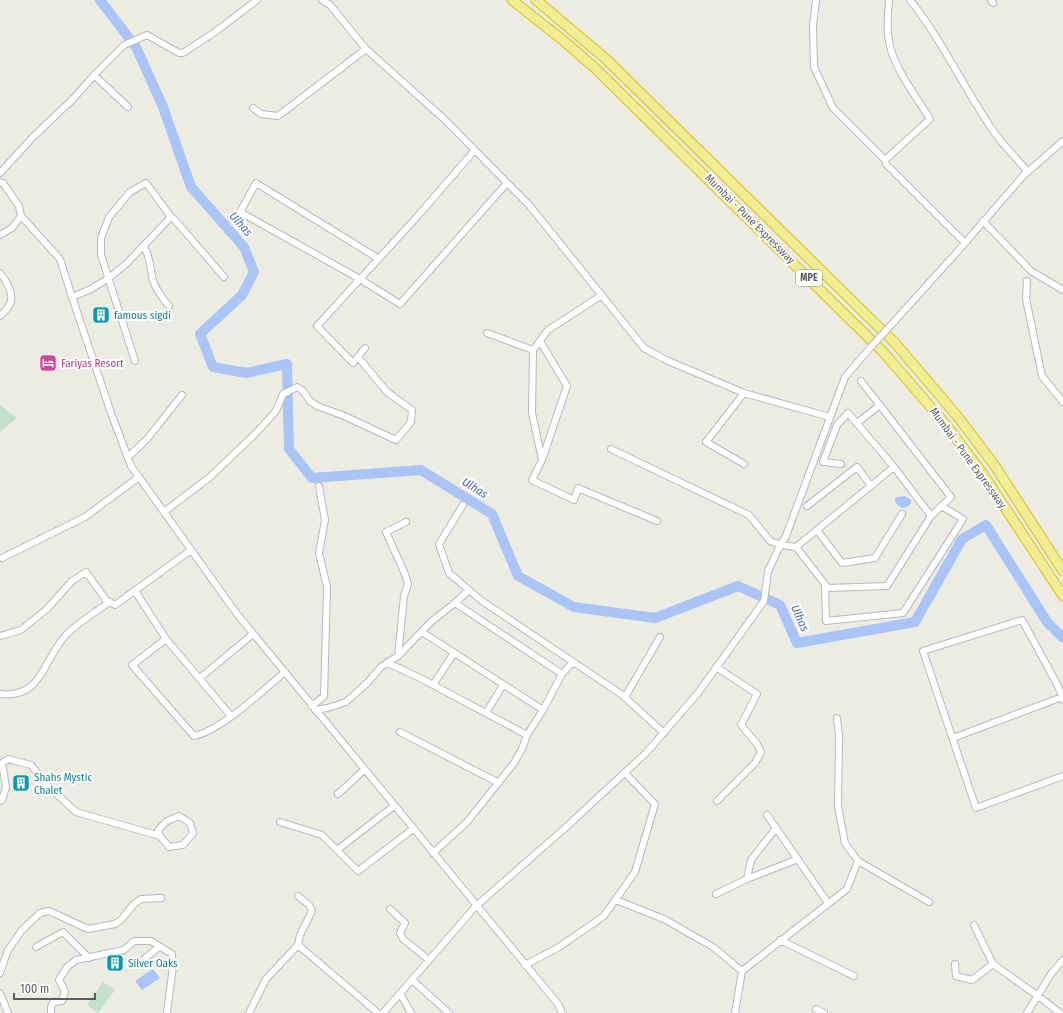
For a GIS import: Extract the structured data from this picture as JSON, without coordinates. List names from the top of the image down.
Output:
{
  "streets": {
    "highway": ["Mumbai - Pune Expressway", "MPE"]
  },
  "water": ["Ulhas"],
  "places": {
    "building": ["famous sigdi", "Shahs Mystic Chalet", "Silver Oaks"],
    "hotel": ["Fariyas Resort"]
  },
  "scale_bar": "100 m"
}
